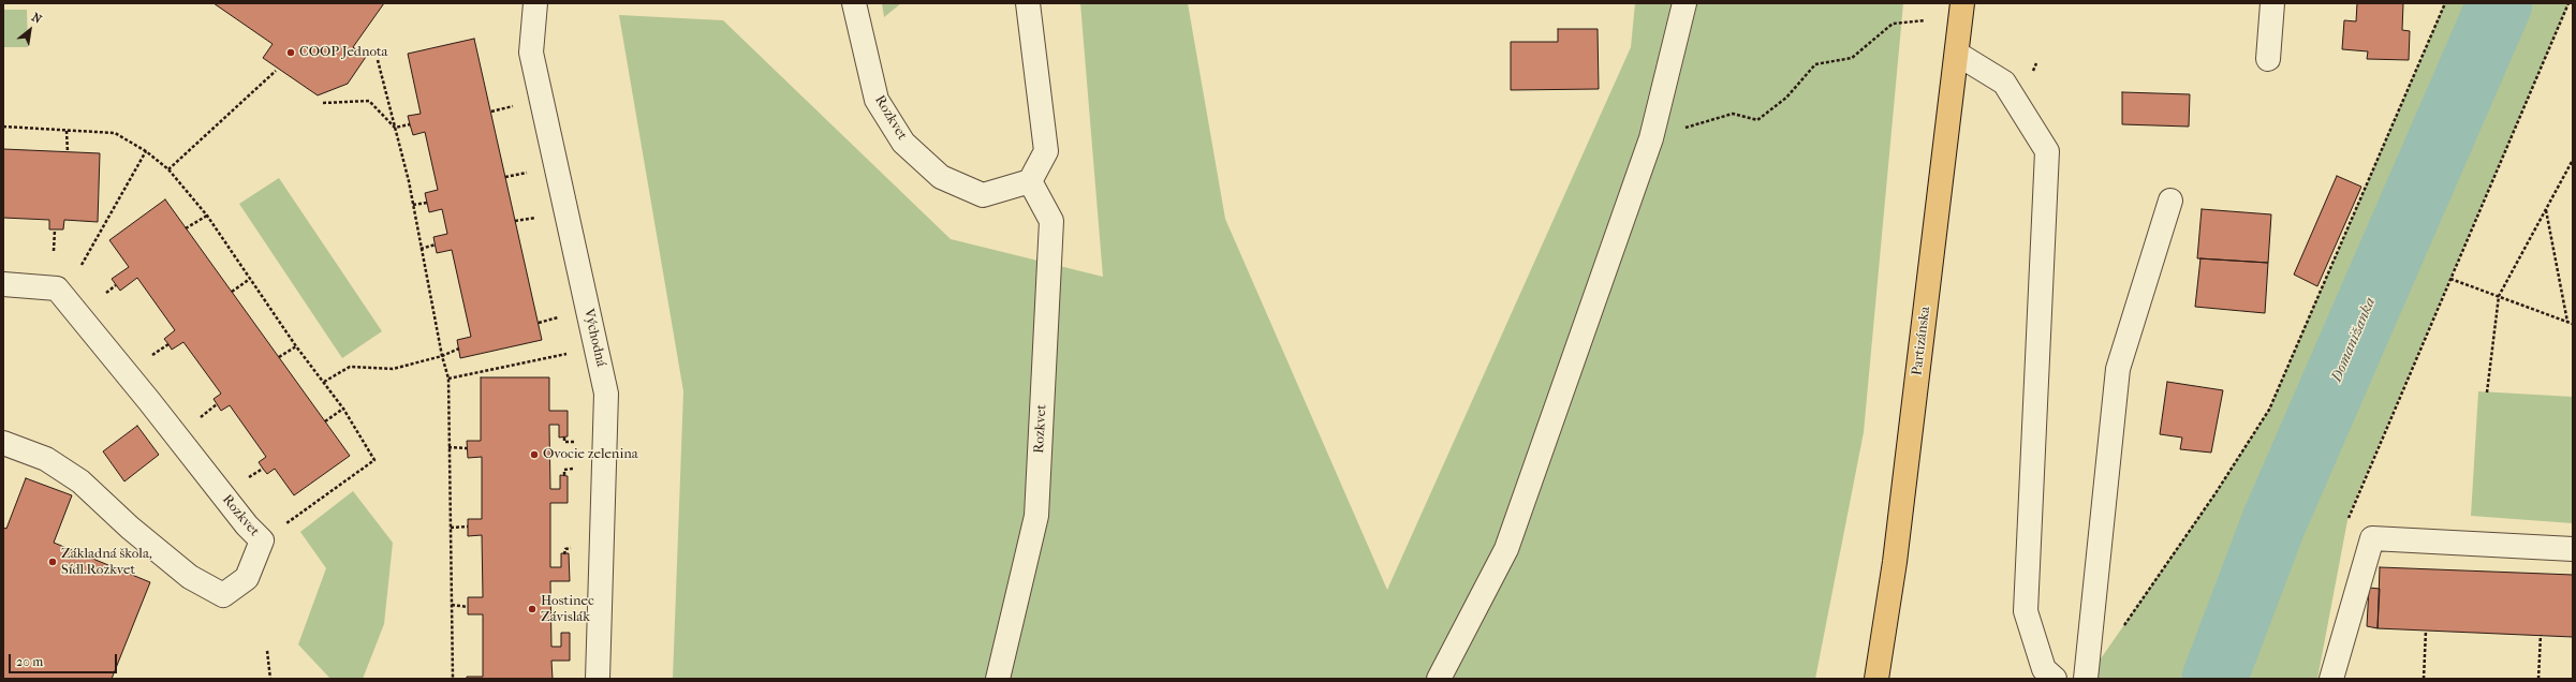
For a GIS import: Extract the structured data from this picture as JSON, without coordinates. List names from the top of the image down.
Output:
{
  "streets": {
    "main road": ["Partizánska"],
    "street": ["Rozkvet", "Východná"]
  },
  "water": ["Domanižanka"],
  "places": [
    "COOP Jednota",
    "Ovocie zelenina",
    "Základná škola, Sídl.Rozkvet",
    "Hostinec Závislák"
  ],
  "scale_bar": "20 m",
  "north": "top right"
}
